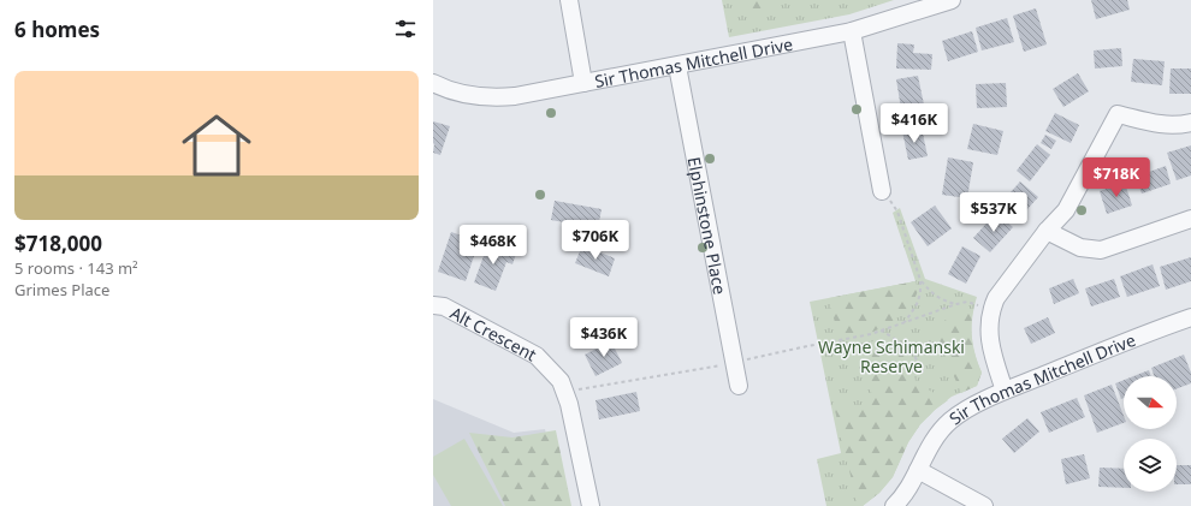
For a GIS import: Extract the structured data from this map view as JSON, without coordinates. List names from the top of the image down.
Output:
{
  "streets": {
    "street": ["Sir Thomas Mitchell Drive", "Elphinstone Place", "Alt Crescent"]
  },
  "crossings": [
    ["Sir Thomas Mitchell Drive", "Elphinstone Place"]
  ],
  "parks": ["Wayne Schimanski Reserve"],
  "north": "right",
  "page": {
    "heading": "6 homes",
    "list": [
      {
        "name": "$718,000",
        "note": "5 rooms · 143 m² · Grimes Place"
      }
    ],
    "price": [
      "$416K",
      "$718K",
      "$537K",
      "$706K",
      "$468K",
      "$436K"
    ]
  }
}
